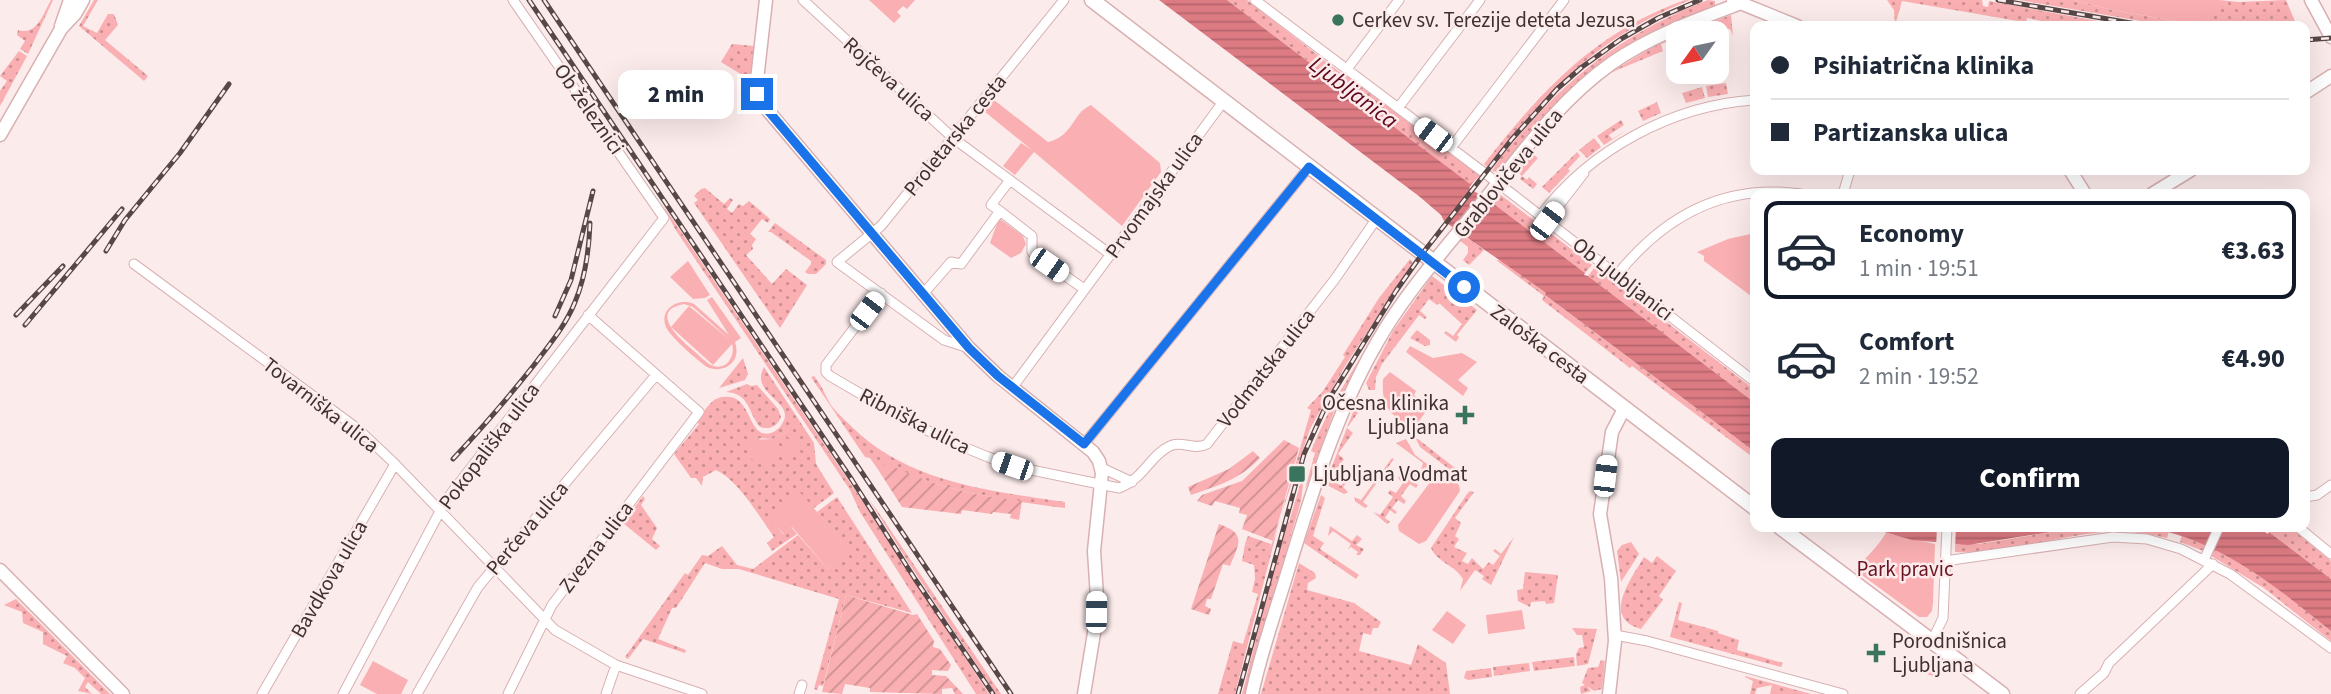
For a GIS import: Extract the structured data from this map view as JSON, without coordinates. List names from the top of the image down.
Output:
{
  "streets": {
    "main road": ["Zaloška cesta"],
    "street": [
      "Rojčeva ulica",
      "Ob železnici",
      "Proletarska cesta",
      "Grablovičeva ulica",
      "Prvomajska ulica",
      "Ob Ljubljanici",
      "Vodmatska ulica",
      "Tovarniška ulica",
      "Ribniška ulica",
      "Pokopališka ulica",
      "Perčeva ulica",
      "Zvezna ulica",
      "Bavdkova ulica"
    ]
  },
  "crossings": [
    ["Rojčeva ulica", "Proletarska cesta"],
    ["Rojčeva ulica", "Prvomajska ulica"],
    ["Ob železnici", "Pokopališka ulica"],
    ["Proletarska cesta", "Ribniška ulica"],
    ["Grablovičeva ulica", "Ob Ljubljanici"],
    ["Grablovičeva ulica", "Zaloška cesta"],
    ["Prvomajska ulica", "Zaloška cesta"],
    ["Zaloška cesta", "Vodmatska ulica"],
    ["Tovarniška ulica", "Pokopališka ulica"],
    ["Tovarniška ulica", "Perčeva ulica"],
    ["Tovarniška ulica", "Zvezna ulica"],
    ["Tovarniška ulica", "Bavdkova ulica"],
    ["Perčeva ulica", "Zvezna ulica"]
  ],
  "water": ["Ljubljanica"],
  "parks": ["Park pravic"],
  "places": {
    "other": ["Cerkev sv. Terezije deteta Jezusa"],
    "health": ["Očesna klinika Ljubljana", "Porodnišnica Ljubljana"],
    "transit": ["Ljubljana Vodmat"]
  },
  "north": "bottom left",
  "page": {
    "banner": ["Psihiatrična klinika", "Partizanska ulica"],
    "bubble": "2 min",
    "list": [
      {
        "name": "Economy",
        "note": "1 min · 19:51",
        "value": "€3.63"
      },
      {
        "name": "Comfort",
        "note": "2 min · 19:52",
        "value": "€4.90"
      }
    ],
    "buttons": "Confirm"
  }
}
